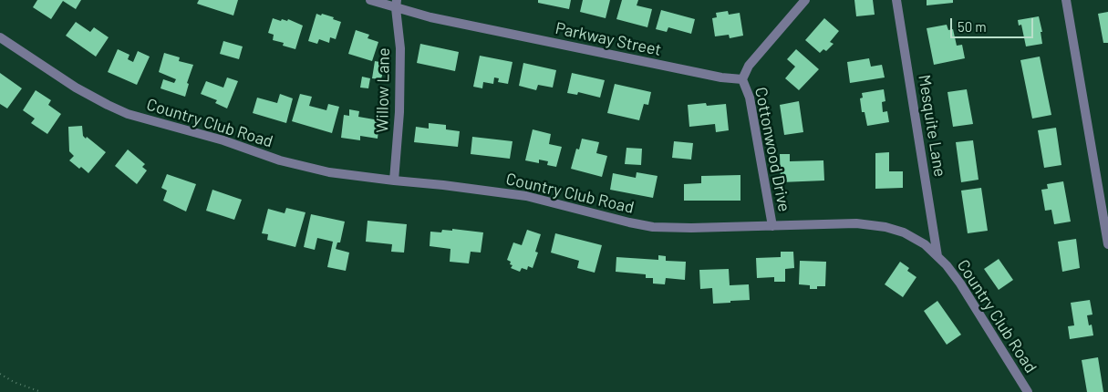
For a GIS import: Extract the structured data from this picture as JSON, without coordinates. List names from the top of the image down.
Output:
{
  "streets": {
    "street": [
      "Parkway Street",
      "Willow Lane",
      "Country Club Road",
      "Mesquite Lane",
      "Cottonwood Drive"
    ]
  },
  "crossings": [
    ["Parkway Street", "Willow Lane"],
    ["Parkway Street", "Cottonwood Drive"],
    ["Willow Lane", "Country Club Road"],
    ["Country Club Road", "Mesquite Lane"],
    ["Country Club Road", "Cottonwood Drive"]
  ],
  "scale_bar": "50 m"
}
